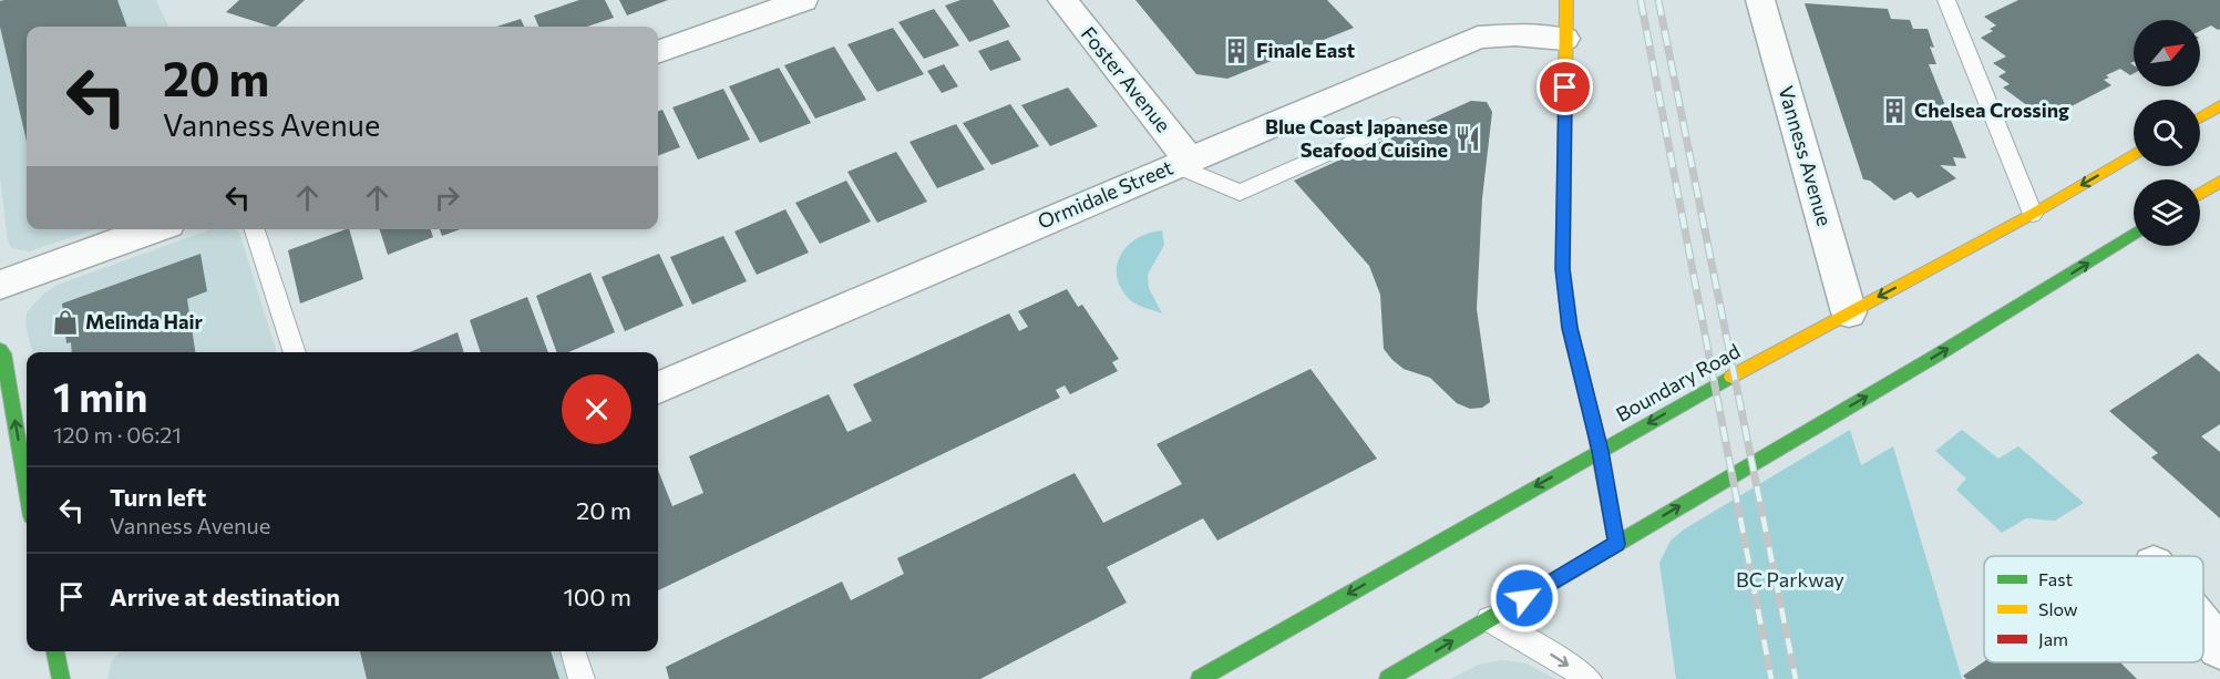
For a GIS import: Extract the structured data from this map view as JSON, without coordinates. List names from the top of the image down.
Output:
{
  "streets": {
    "main road": ["Boundary Road"],
    "street": ["Foster Avenue", "Vanness Avenue", "Ormidale Street"]
  },
  "crossings": [
    ["Foster Avenue", "Ormidale Street"],
    ["Vanness Avenue", "Boundary Road"]
  ],
  "parks": ["BC Parkway"],
  "places": {
    "building": ["Finale East", "Chelsea Crossing"],
    "restaurant": ["Blue Coast Japanese Seafood Cuisine"],
    "shop": ["Melinda Hair"]
  },
  "legend": ["Fast", "Slow", "Jam"],
  "north": "top right",
  "page": {
    "turn": ["20 m", "Vanness Avenue"],
    "heading": ["1 min", "120 m · 06:21"],
    "list": [
      {
        "name": "Turn left",
        "note": "Vanness Avenue",
        "value": "20 m"
      },
      {
        "name": "Arrive at destination",
        "value": "100 m"
      }
    ]
  }
}
